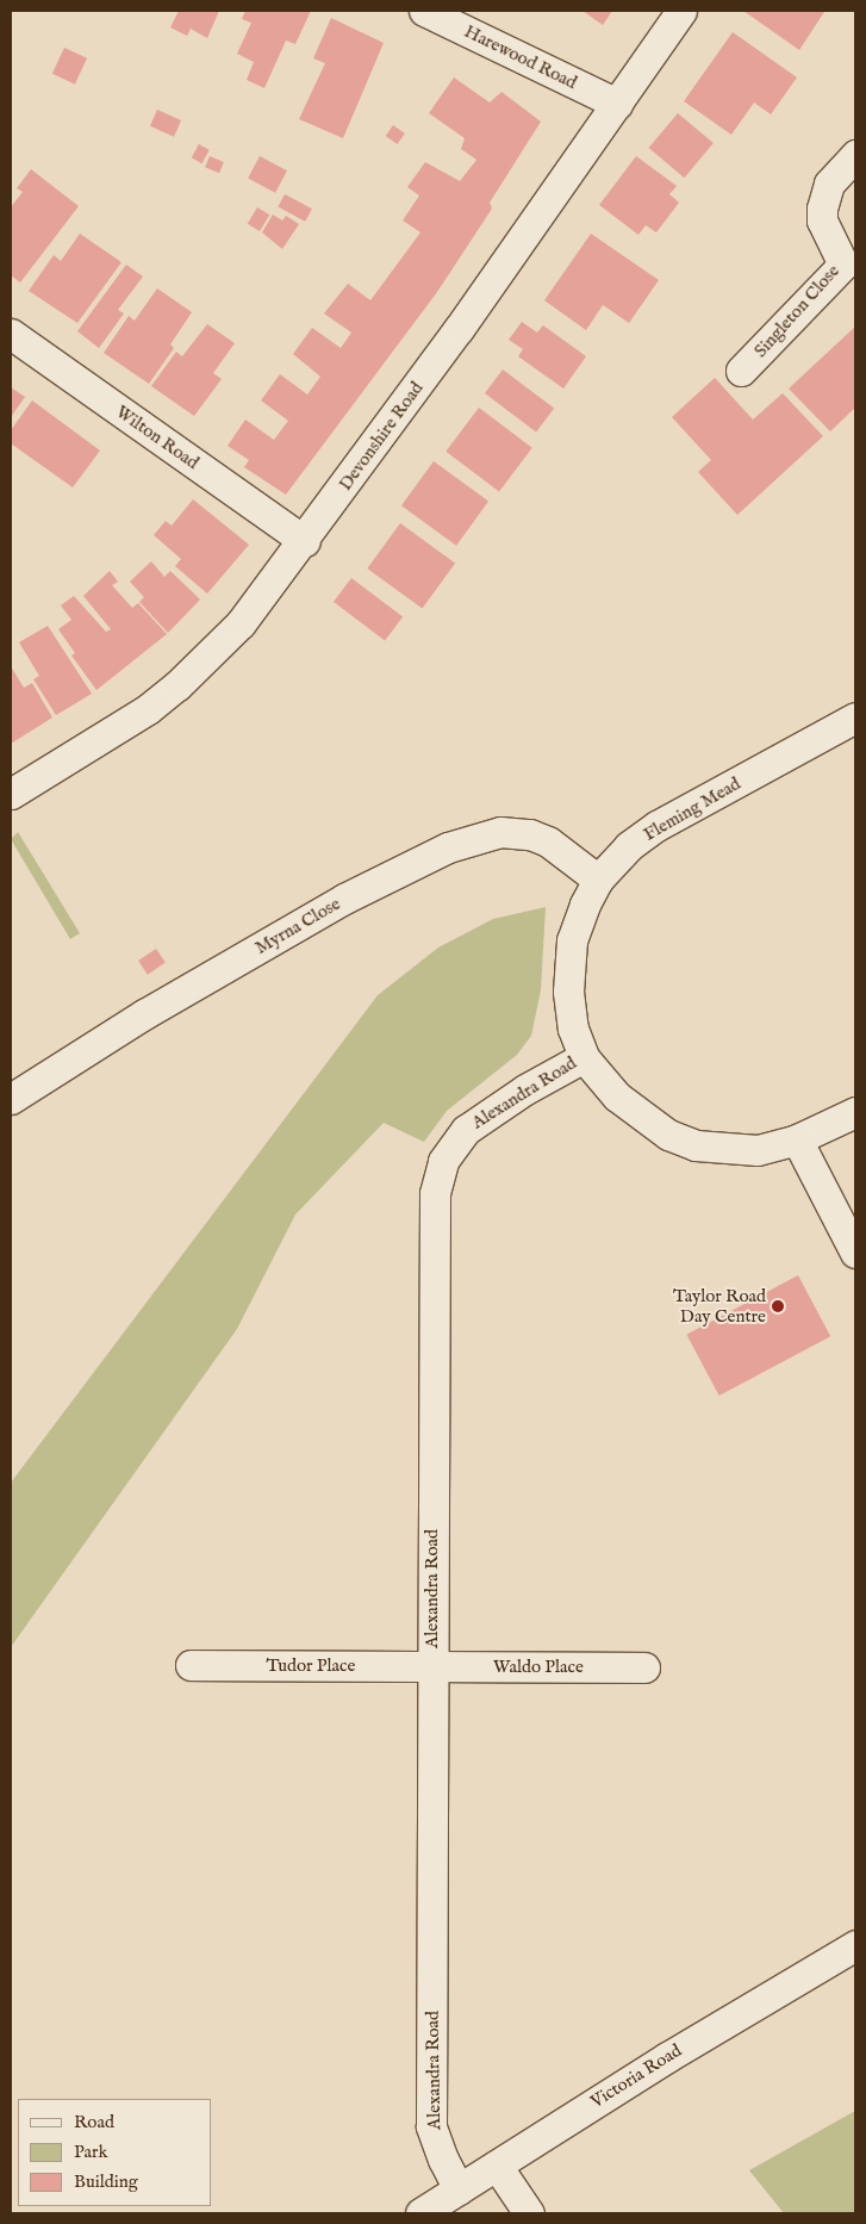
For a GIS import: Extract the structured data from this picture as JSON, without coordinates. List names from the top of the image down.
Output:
{
  "streets": {
    "street": [
      "Harewood Road",
      "Singleton Close",
      "Devonshire Road",
      "Wilton Road",
      "Fleming Mead",
      "Myrna Close",
      "Alexandra Road",
      "Tudor Place",
      "Waldo Place",
      "Victoria Road"
    ]
  },
  "crossings": [
    ["Harewood Road", "Devonshire Road"],
    ["Devonshire Road", "Wilton Road"],
    ["Fleming Mead", "Myrna Close"],
    ["Fleming Mead", "Alexandra Road"],
    ["Alexandra Road", "Tudor Place"],
    ["Alexandra Road", "Waldo Place"],
    ["Alexandra Road", "Victoria Road"],
    ["Tudor Place", "Waldo Place"]
  ],
  "places": ["Taylor Road Day Centre"],
  "legend": ["Road", "Park", "Building"]
}
